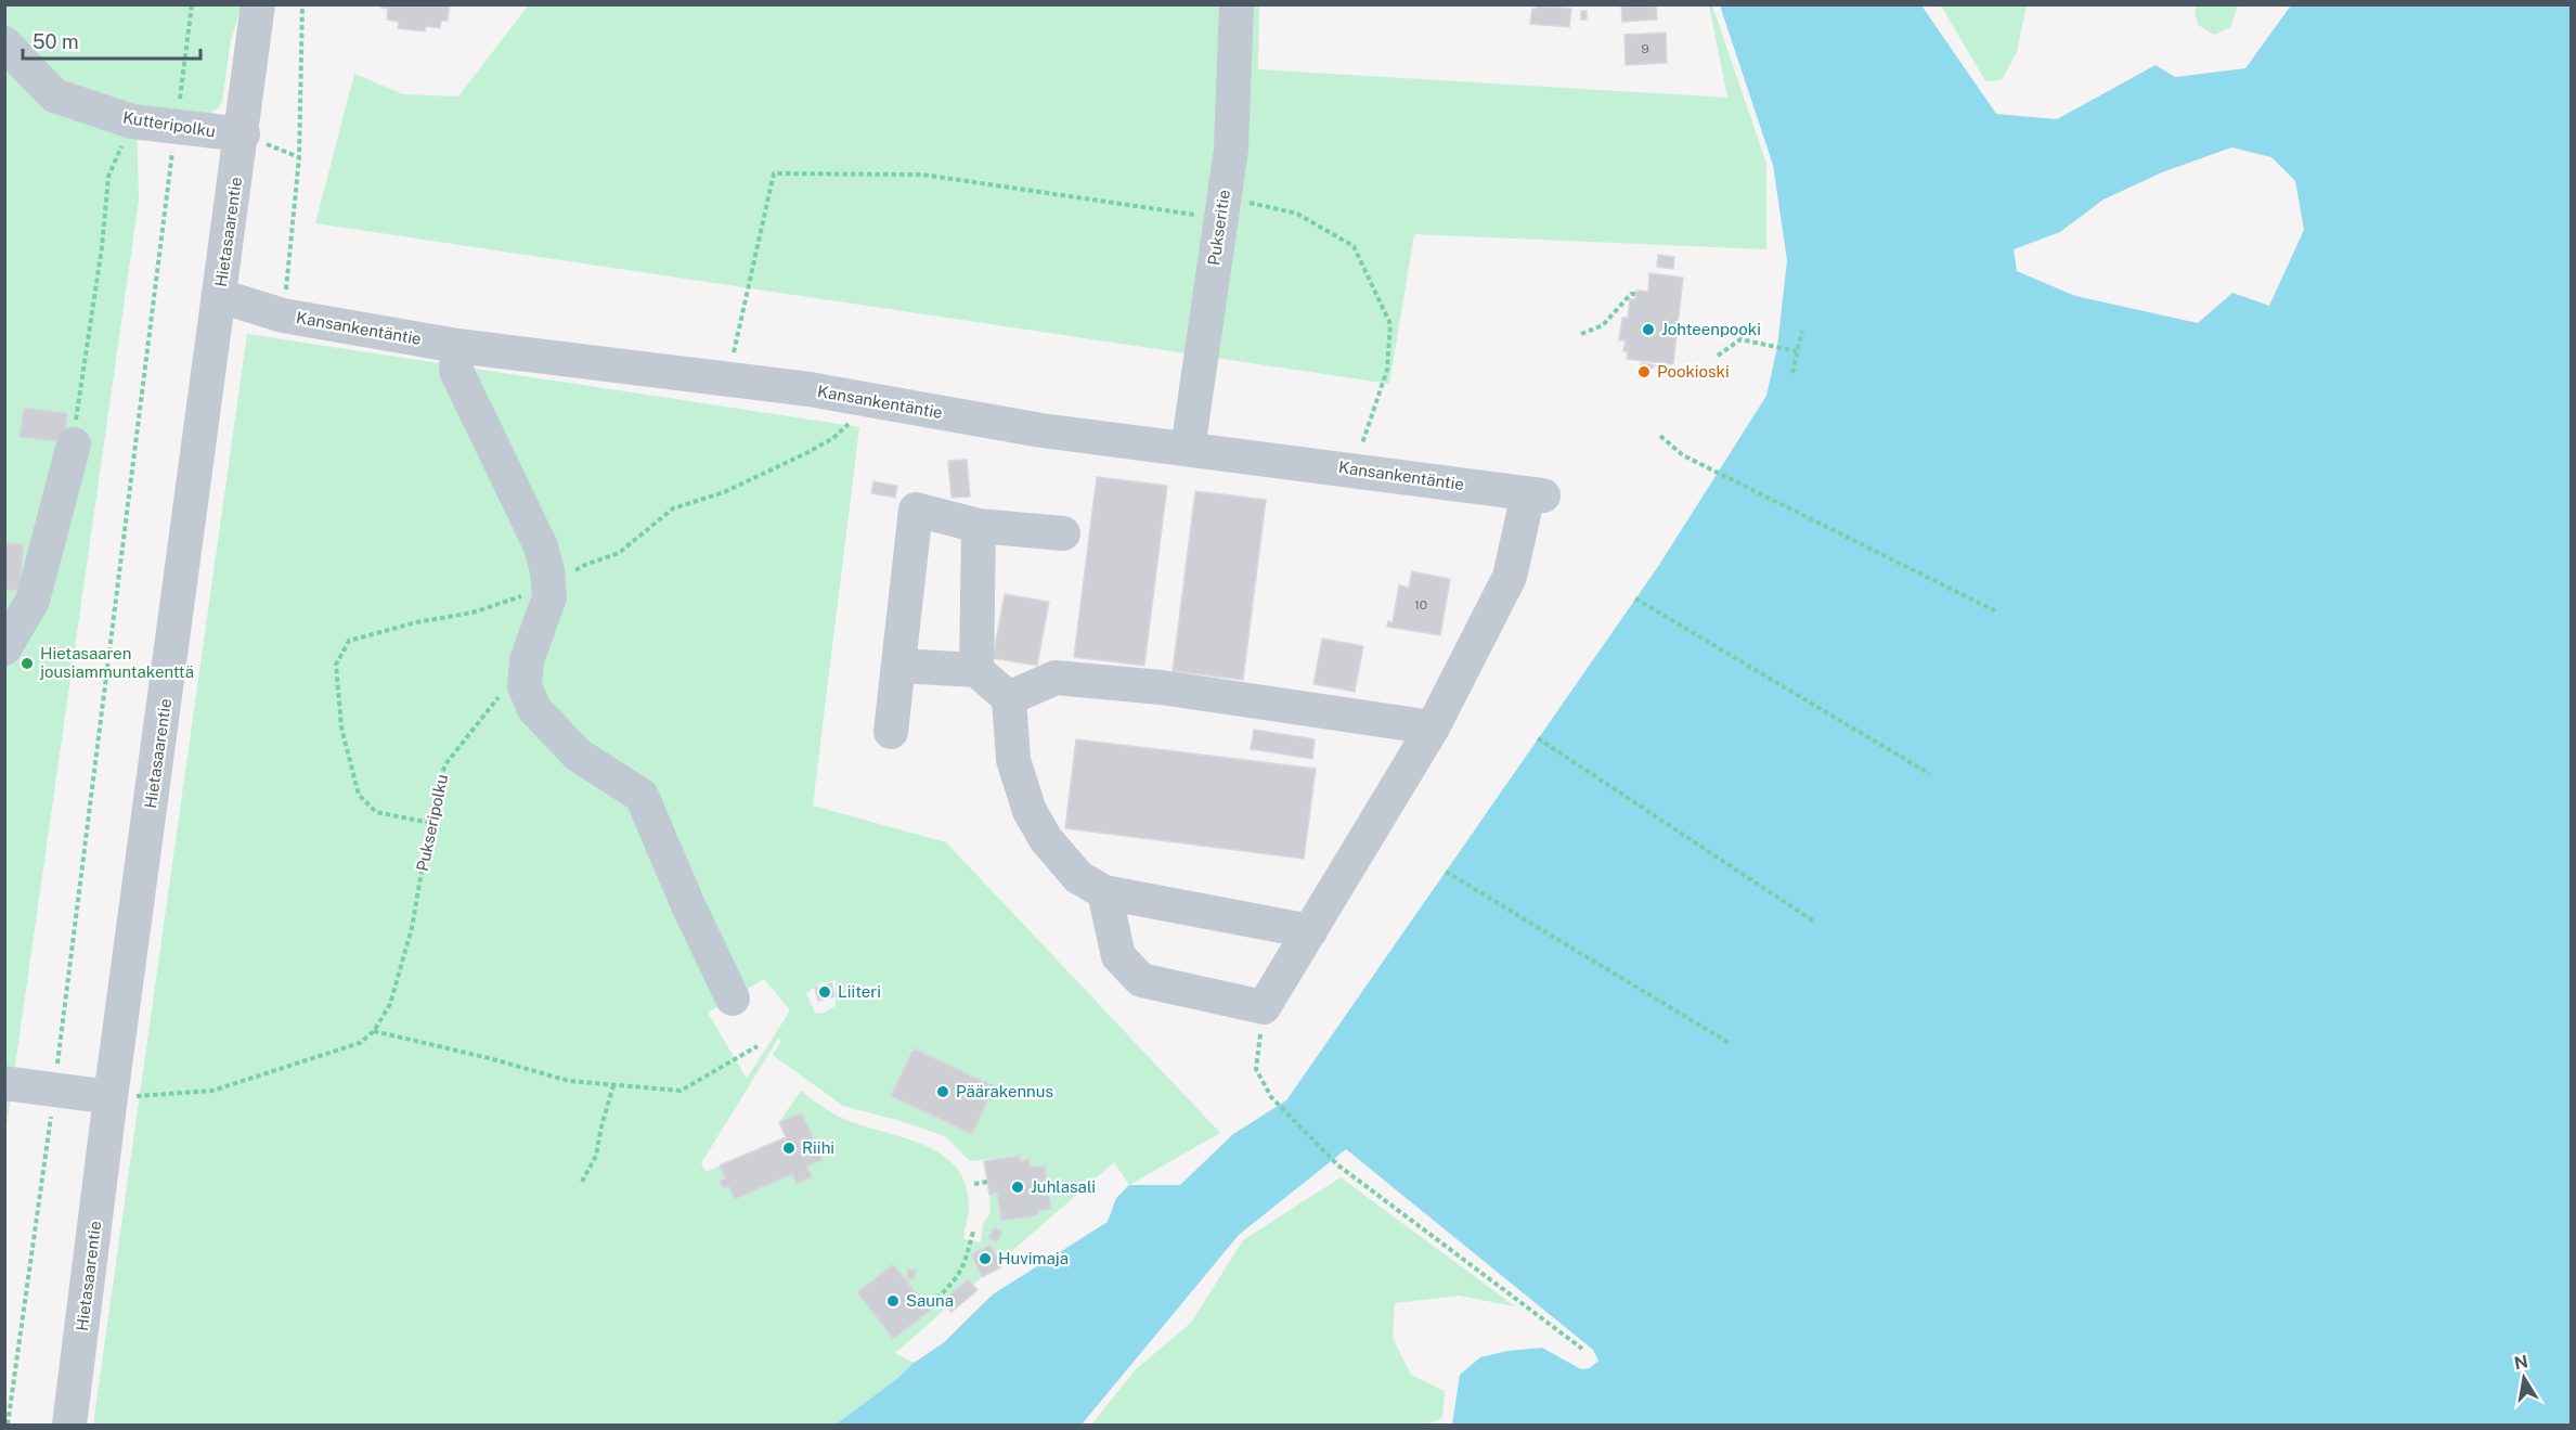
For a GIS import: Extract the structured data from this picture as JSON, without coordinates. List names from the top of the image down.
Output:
{
  "streets": {
    "street": [
      "Kutteripolku",
      "Pukseritie",
      "Hietasaarentie",
      "Kansankentäntie"
    ],
    "path": ["Pukseripolku"]
  },
  "crossings": [
    ["Kutteripolku", "Hietasaarentie"],
    ["Pukseritie", "Kansankentäntie"],
    ["Hietasaarentie", "Kansankentäntie"],
    ["Hietasaarentie", "Pukseripolku"]
  ],
  "places": [
    "Johteenpooki",
    "Pookioski",
    "Hietasaaren jousiammuntakenttä",
    "Liiteri",
    "Päärakennus",
    "Riihi",
    "Juhlasali",
    "Huvimaja",
    "Sauna"
  ],
  "house_numbers": ["9", "10"],
  "scale_bar": "50 m",
  "north": "top"
}
